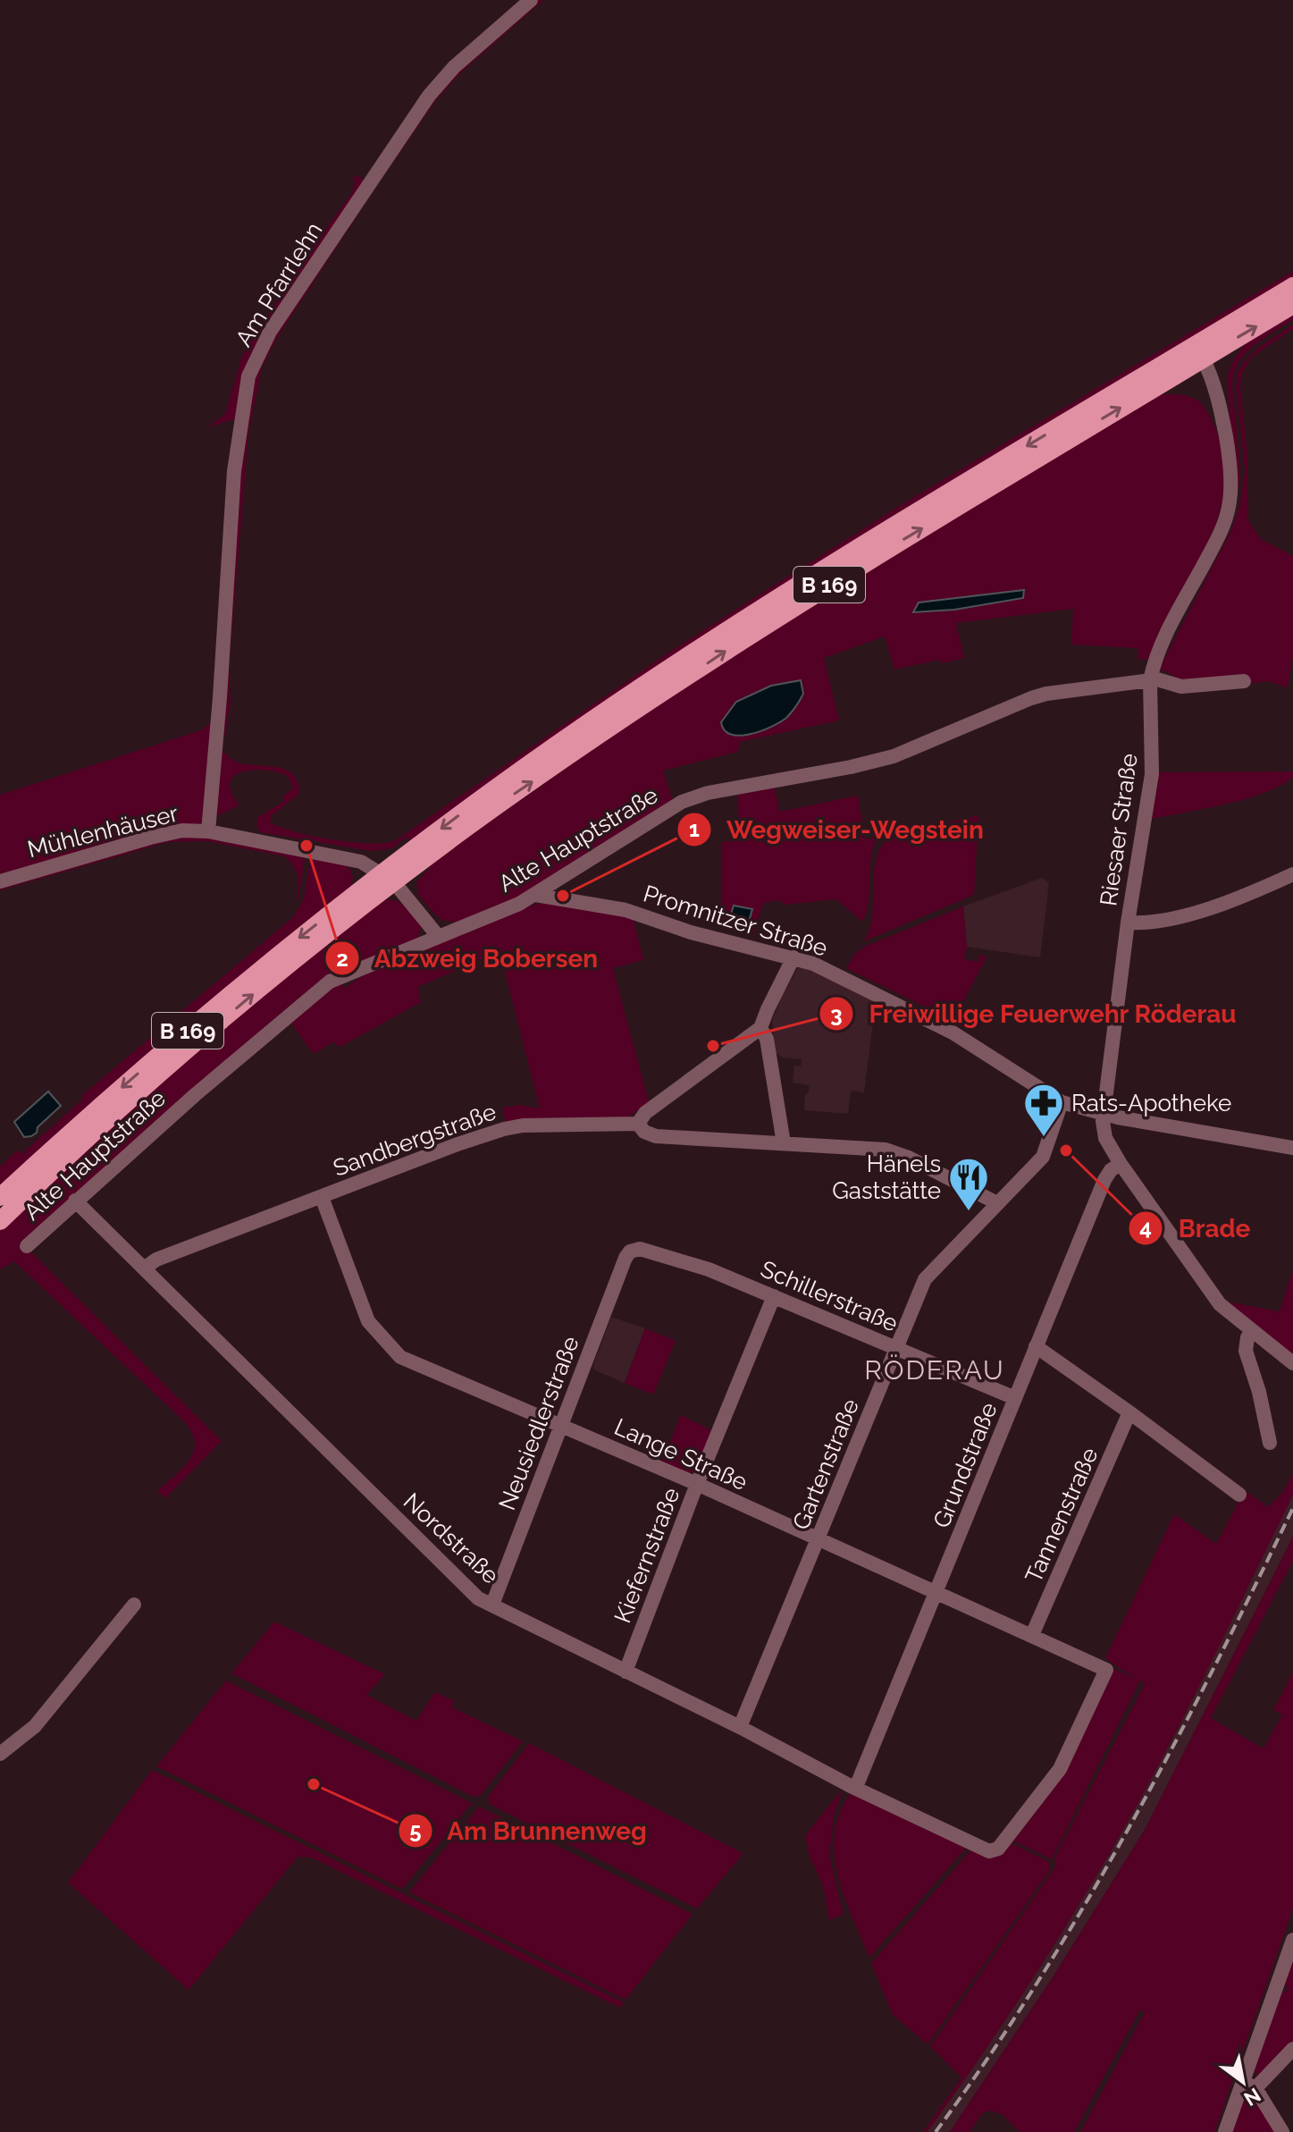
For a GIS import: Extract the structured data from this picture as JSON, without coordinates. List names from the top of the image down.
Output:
{
  "streets": {
    "main road": ["B 169"],
    "street": [
      "Am Pfarrlehn",
      "Riesaer Straße",
      "Mühlenhäuser",
      "Alte Hauptstraße",
      "Promnitzer Straße",
      "Sandbergstraße",
      "Schillerstraße",
      "Neusiedlerstraße",
      "Lange Straße",
      "Gartenstraße",
      "Grundstraße",
      "Tannenstraße",
      "Nordstraße",
      "Kiefernstraße"
    ]
  },
  "crossings": [
    ["Am Pfarrlehn", "Mühlenhäuser"],
    ["B 169", "Riesaer Straße"],
    ["B 169", "Mühlenhäuser"],
    ["Riesaer Straße", "Alte Hauptstraße"],
    ["Riesaer Straße", "Promnitzer Straße"],
    ["Alte Hauptstraße", "Promnitzer Straße"],
    ["Alte Hauptstraße", "Nordstraße"],
    ["Promnitzer Straße", "Gartenstraße"],
    ["Sandbergstraße", "Lange Straße"],
    ["Sandbergstraße", "Gartenstraße"],
    ["Sandbergstraße", "Nordstraße"],
    ["Schillerstraße", "Neusiedlerstraße"],
    ["Schillerstraße", "Gartenstraße"],
    ["Schillerstraße", "Grundstraße"],
    ["Schillerstraße", "Kiefernstraße"],
    ["Neusiedlerstraße", "Lange Straße"],
    ["Neusiedlerstraße", "Nordstraße"],
    ["Lange Straße", "Gartenstraße"],
    ["Lange Straße", "Grundstraße"],
    ["Lange Straße", "Tannenstraße"],
    ["Lange Straße", "Nordstraße"],
    ["Lange Straße", "Kiefernstraße"],
    ["Gartenstraße", "Nordstraße"],
    ["Grundstraße", "Nordstraße"],
    ["Nordstraße", "Kiefernstraße"]
  ],
  "districts": ["RÖDERAU"],
  "places": {
    "other": [
      "Abzweig Bobersen",
      "Wegweiser-Wegstein",
      "Freiwillige Feuerwehr Röderau",
      "Brade",
      "Am Brunnenweg"
    ],
    "pharmacy": ["Rats-Apotheke"],
    "restaurant": ["Hänels Gaststätte"]
  },
  "north": "bottom right"
}
